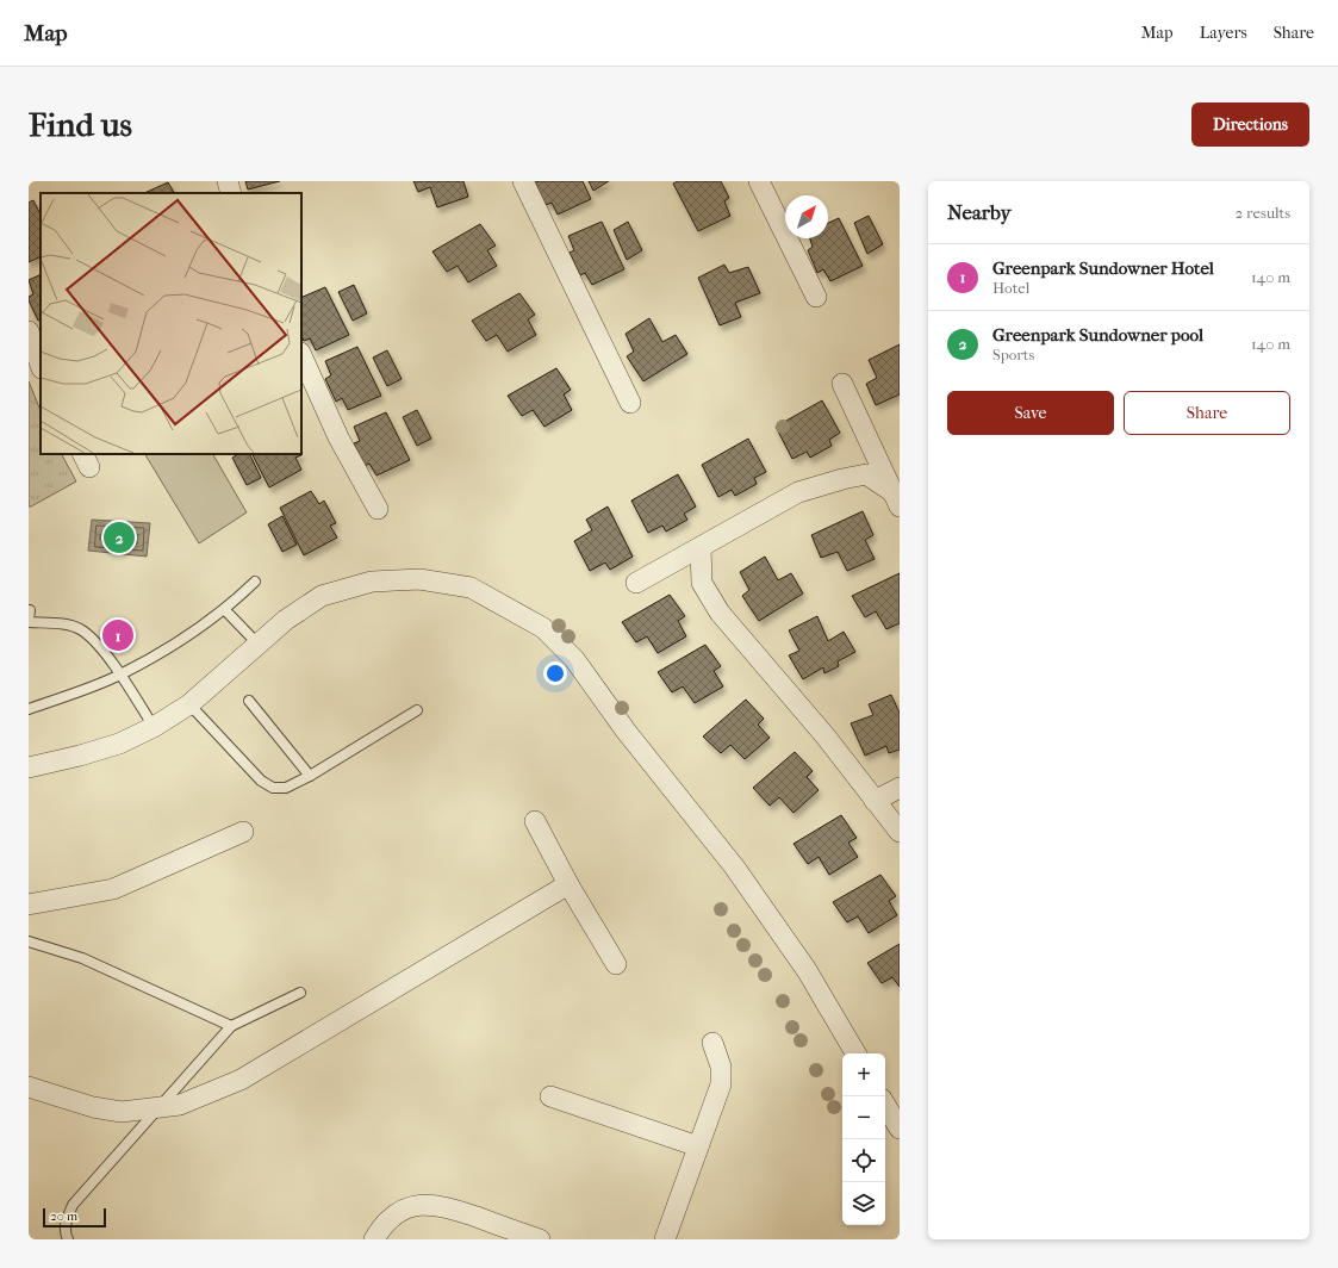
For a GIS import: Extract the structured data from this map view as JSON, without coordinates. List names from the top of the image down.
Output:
{
  "scale_bar": "20 m",
  "north": "top right",
  "page": {
    "header": "Map",
    "nav": ["Map", "Layers", "Share"],
    "buttons": [
      "Directions",
      ["Save", "Share"]
    ],
    "title": "Find us",
    "heading": ["Nearby", "2 results"],
    "list": [
      {
        "mark": "1",
        "name": "Greenpark Sundowner Hotel",
        "note": "Hotel",
        "value": "140 m"
      },
      {
        "mark": "2",
        "name": "Greenpark Sundowner pool",
        "note": "Sports",
        "value": "140 m"
      }
    ],
    "pins": ["2", "1"],
    "map_buttons": ["+", "−"],
    "scale": "20 m"
  }
}
